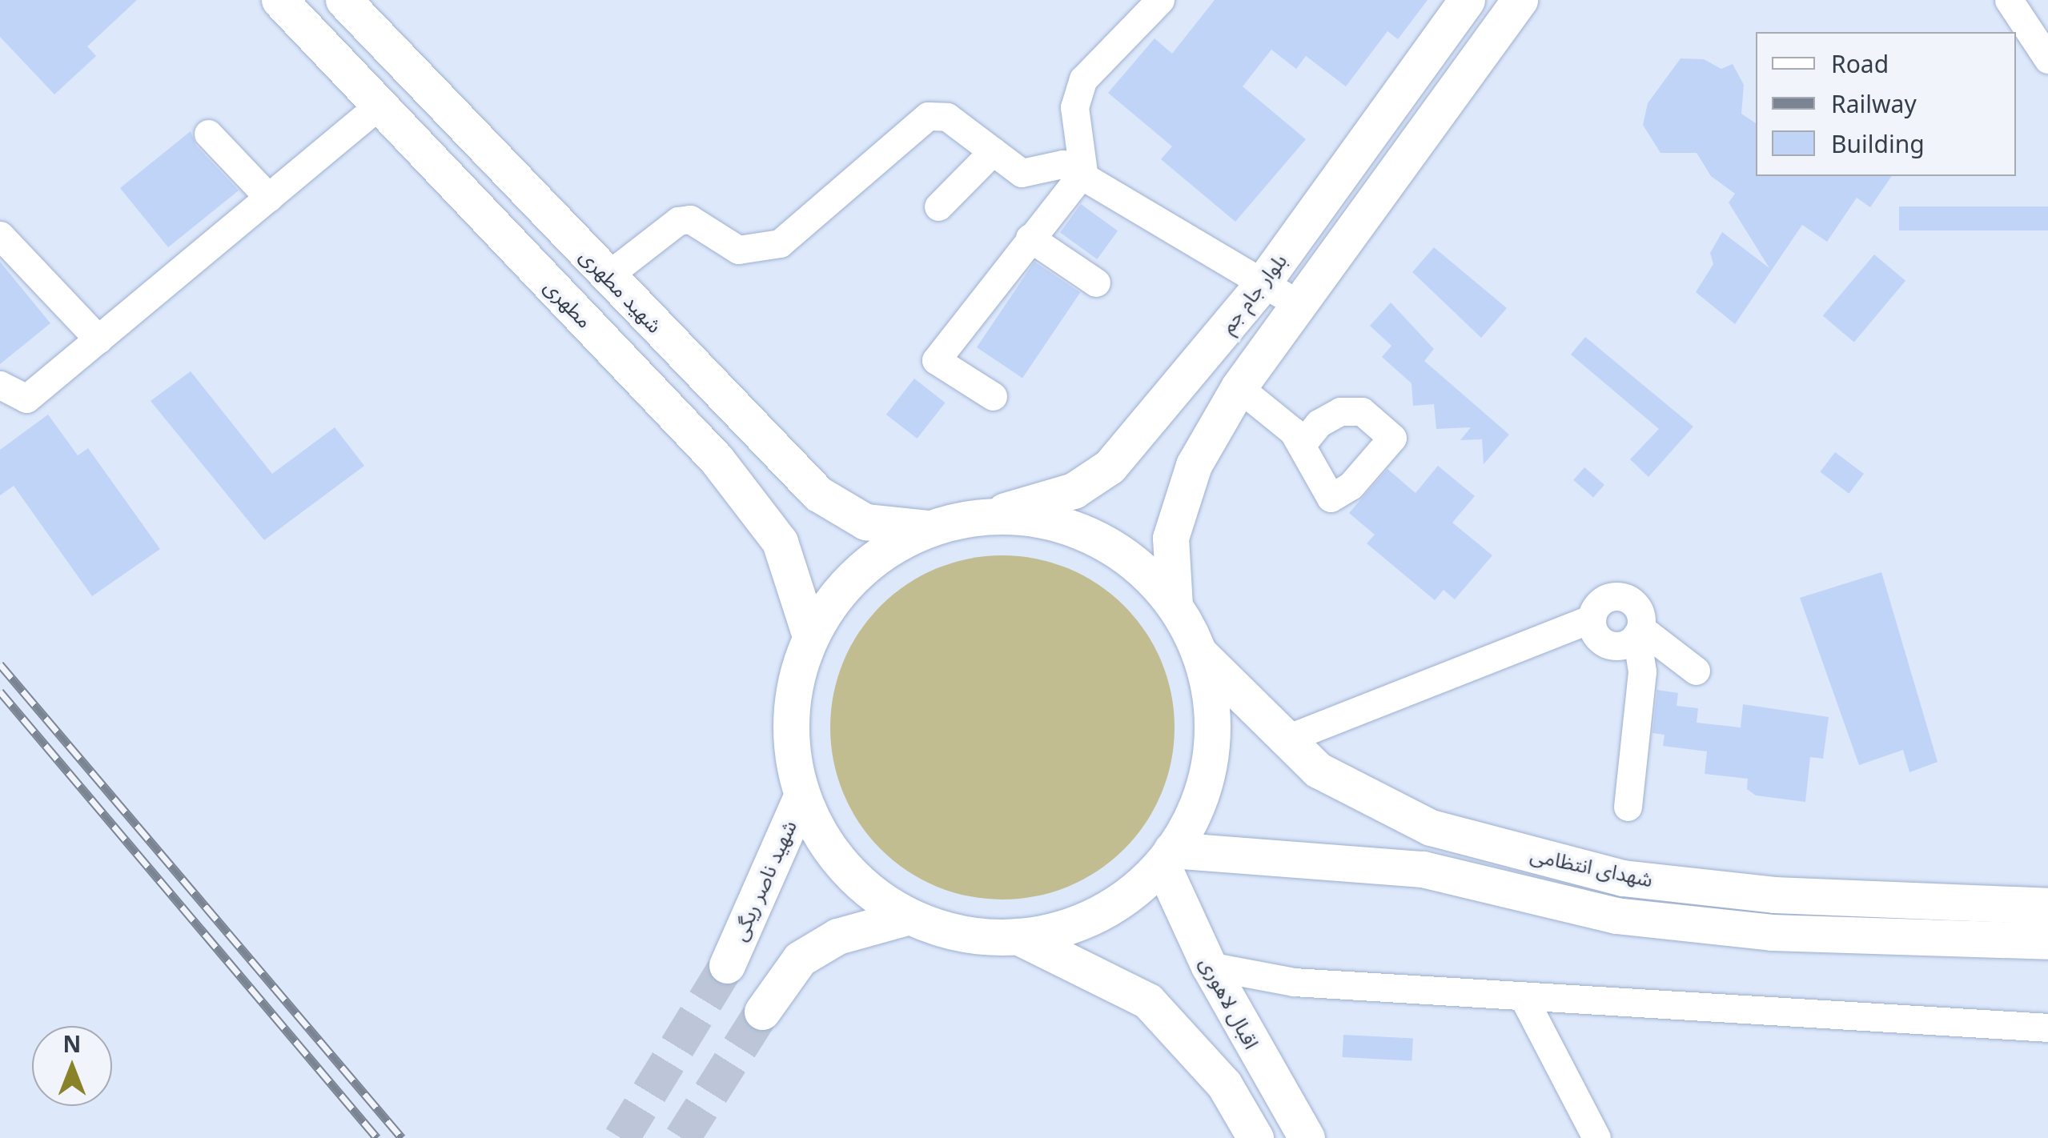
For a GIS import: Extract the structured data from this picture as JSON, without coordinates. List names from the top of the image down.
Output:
{
  "streets": {
    "main road": [
      "شهید مطهری",
      "بلوار جام جم",
      "مطهری",
      "شهدای انتظامی",
      "شهید ناصر ریگی",
      "اقبال لاهوری"
    ]
  },
  "crossings": [
    ["شهدای انتظامی", "اقبال لاهوری"]
  ],
  "legend": ["Road", "Railway", "Building"],
  "north": "top"
}
